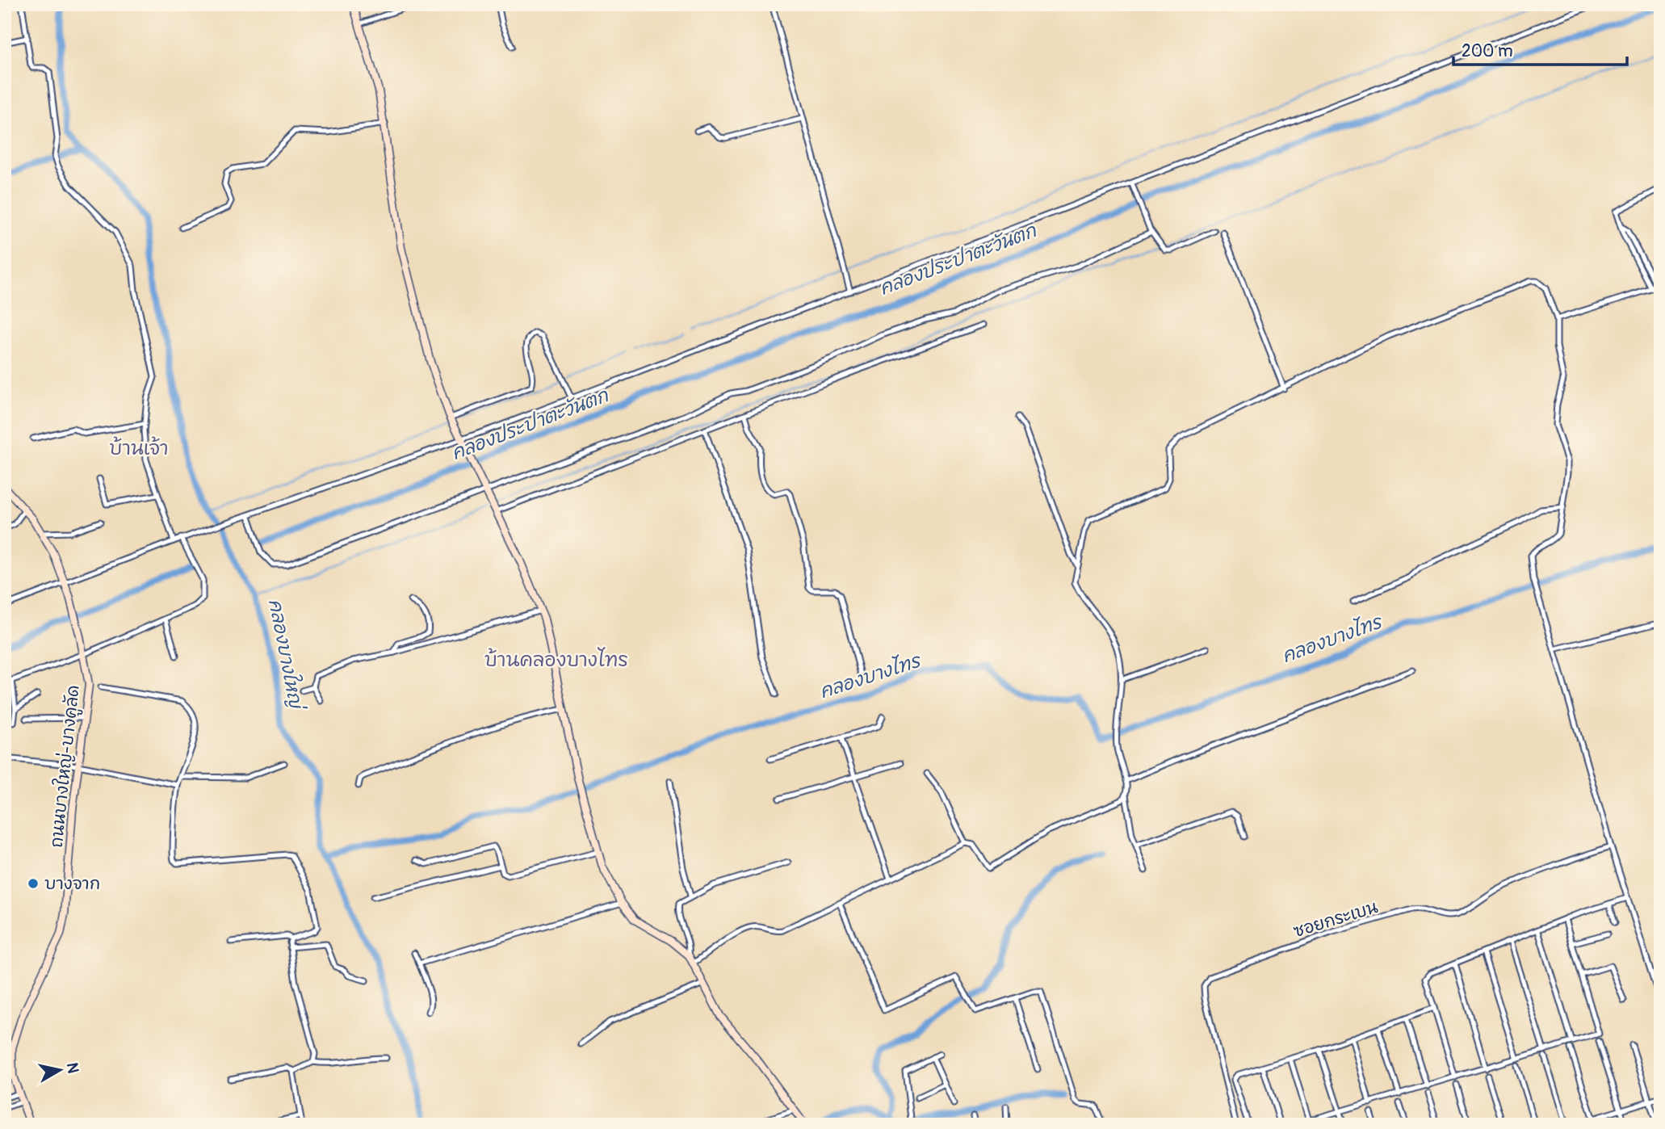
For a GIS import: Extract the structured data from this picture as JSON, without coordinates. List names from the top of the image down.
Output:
{
  "streets": {
    "street": ["ถนนบางใหญ่-บางคูลัด", "ซอยกระเบน"]
  },
  "districts": ["บ้านเจ้า", "บ้านคลองบางไทร"],
  "water": ["คลองประปาตะวันตก", "คลองบางไทร", "คลองบางใหญ่"],
  "places": ["บางจาก"],
  "scale_bar": "200 m",
  "north": "right"
}
